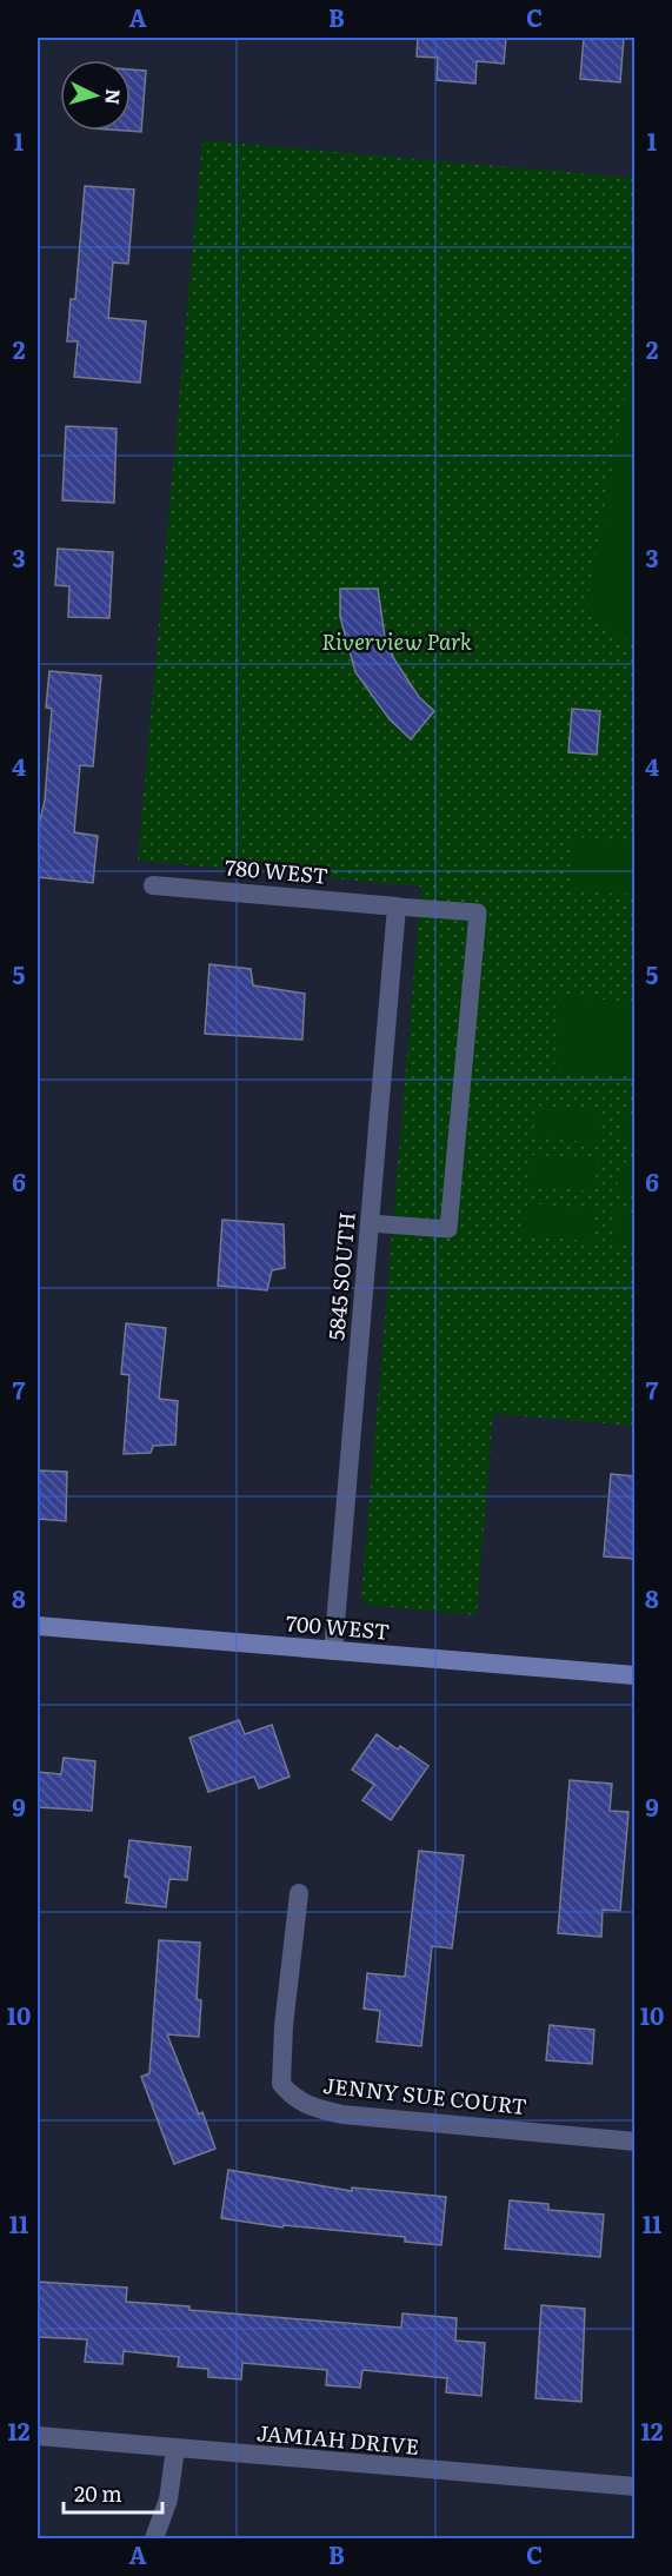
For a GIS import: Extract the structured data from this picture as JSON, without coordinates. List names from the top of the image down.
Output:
{
  "streets": {
    "main road": ["700 WEST"],
    "street": [
      "780 WEST",
      "5845 SOUTH",
      "JENNY SUE COURT",
      "JAMIAH DRIVE"
    ]
  },
  "crossings": [
    ["780 WEST", "5845 SOUTH"],
    ["5845 SOUTH", "700 WEST"]
  ],
  "parks": ["Riverview Park"],
  "scale_bar": "20 m",
  "north": "right",
  "grid": {
    "columns": ["A", "B", "C"],
    "rows": [
      "1",
      "2",
      "3",
      "4",
      "5",
      "6",
      "7",
      "8",
      "9",
      "10",
      "11",
      "12"
    ]
  }
}
